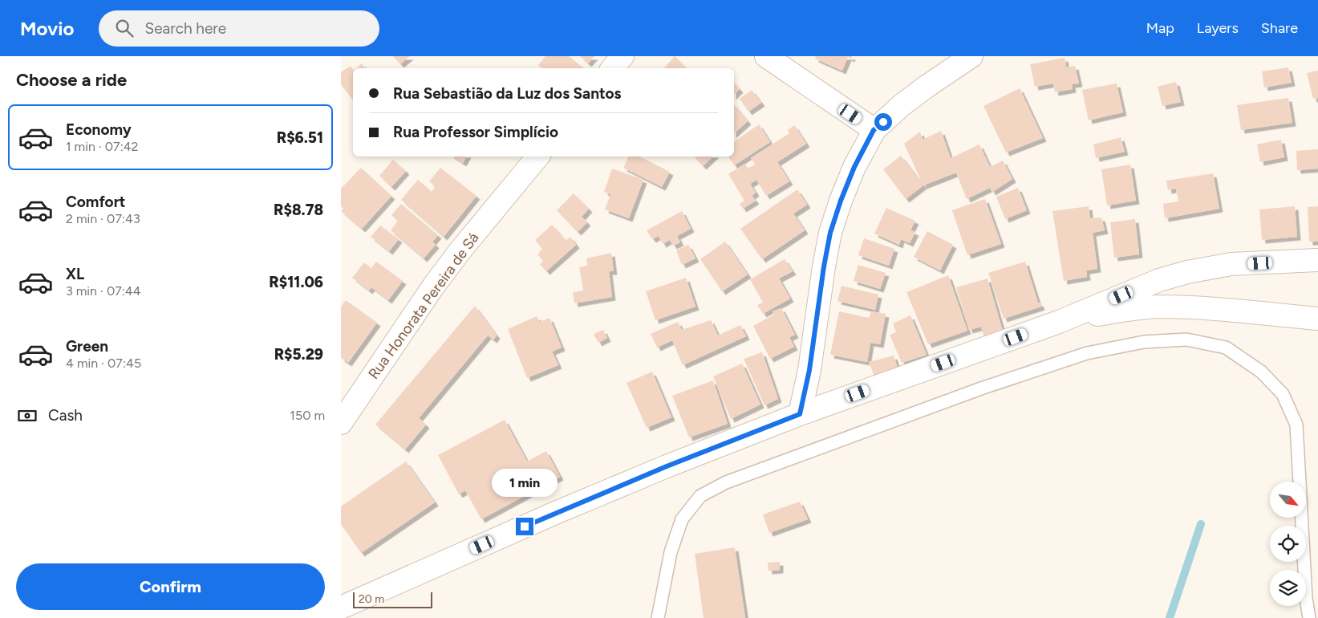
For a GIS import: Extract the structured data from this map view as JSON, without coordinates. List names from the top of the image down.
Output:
{
  "streets": {
    "street": ["Rua Honorata Pereira de Sá"]
  },
  "scale_bar": "20 m",
  "north": "bottom right",
  "page": {
    "header": "Movio",
    "search": "Search here",
    "nav": ["Map", "Layers", "Share"],
    "heading": "Choose a ride",
    "banner": ["Rua Sebastião da Luz dos Santos", "Rua Professor Simplício"],
    "list": [
      {
        "name": "Economy",
        "note": "1 min · 07:42",
        "value": "R$6.51"
      },
      {
        "name": "Comfort",
        "note": "2 min · 07:43",
        "value": "R$8.78"
      },
      {
        "name": "XL",
        "note": "3 min · 07:44",
        "value": "R$11.06"
      },
      {
        "name": "Green",
        "note": "4 min · 07:45",
        "value": "R$5.29"
      }
    ],
    "pay": ["Cash", "150 m"],
    "bubble": "1 min",
    "buttons": "Confirm",
    "scale": "20 m"
  }
}
